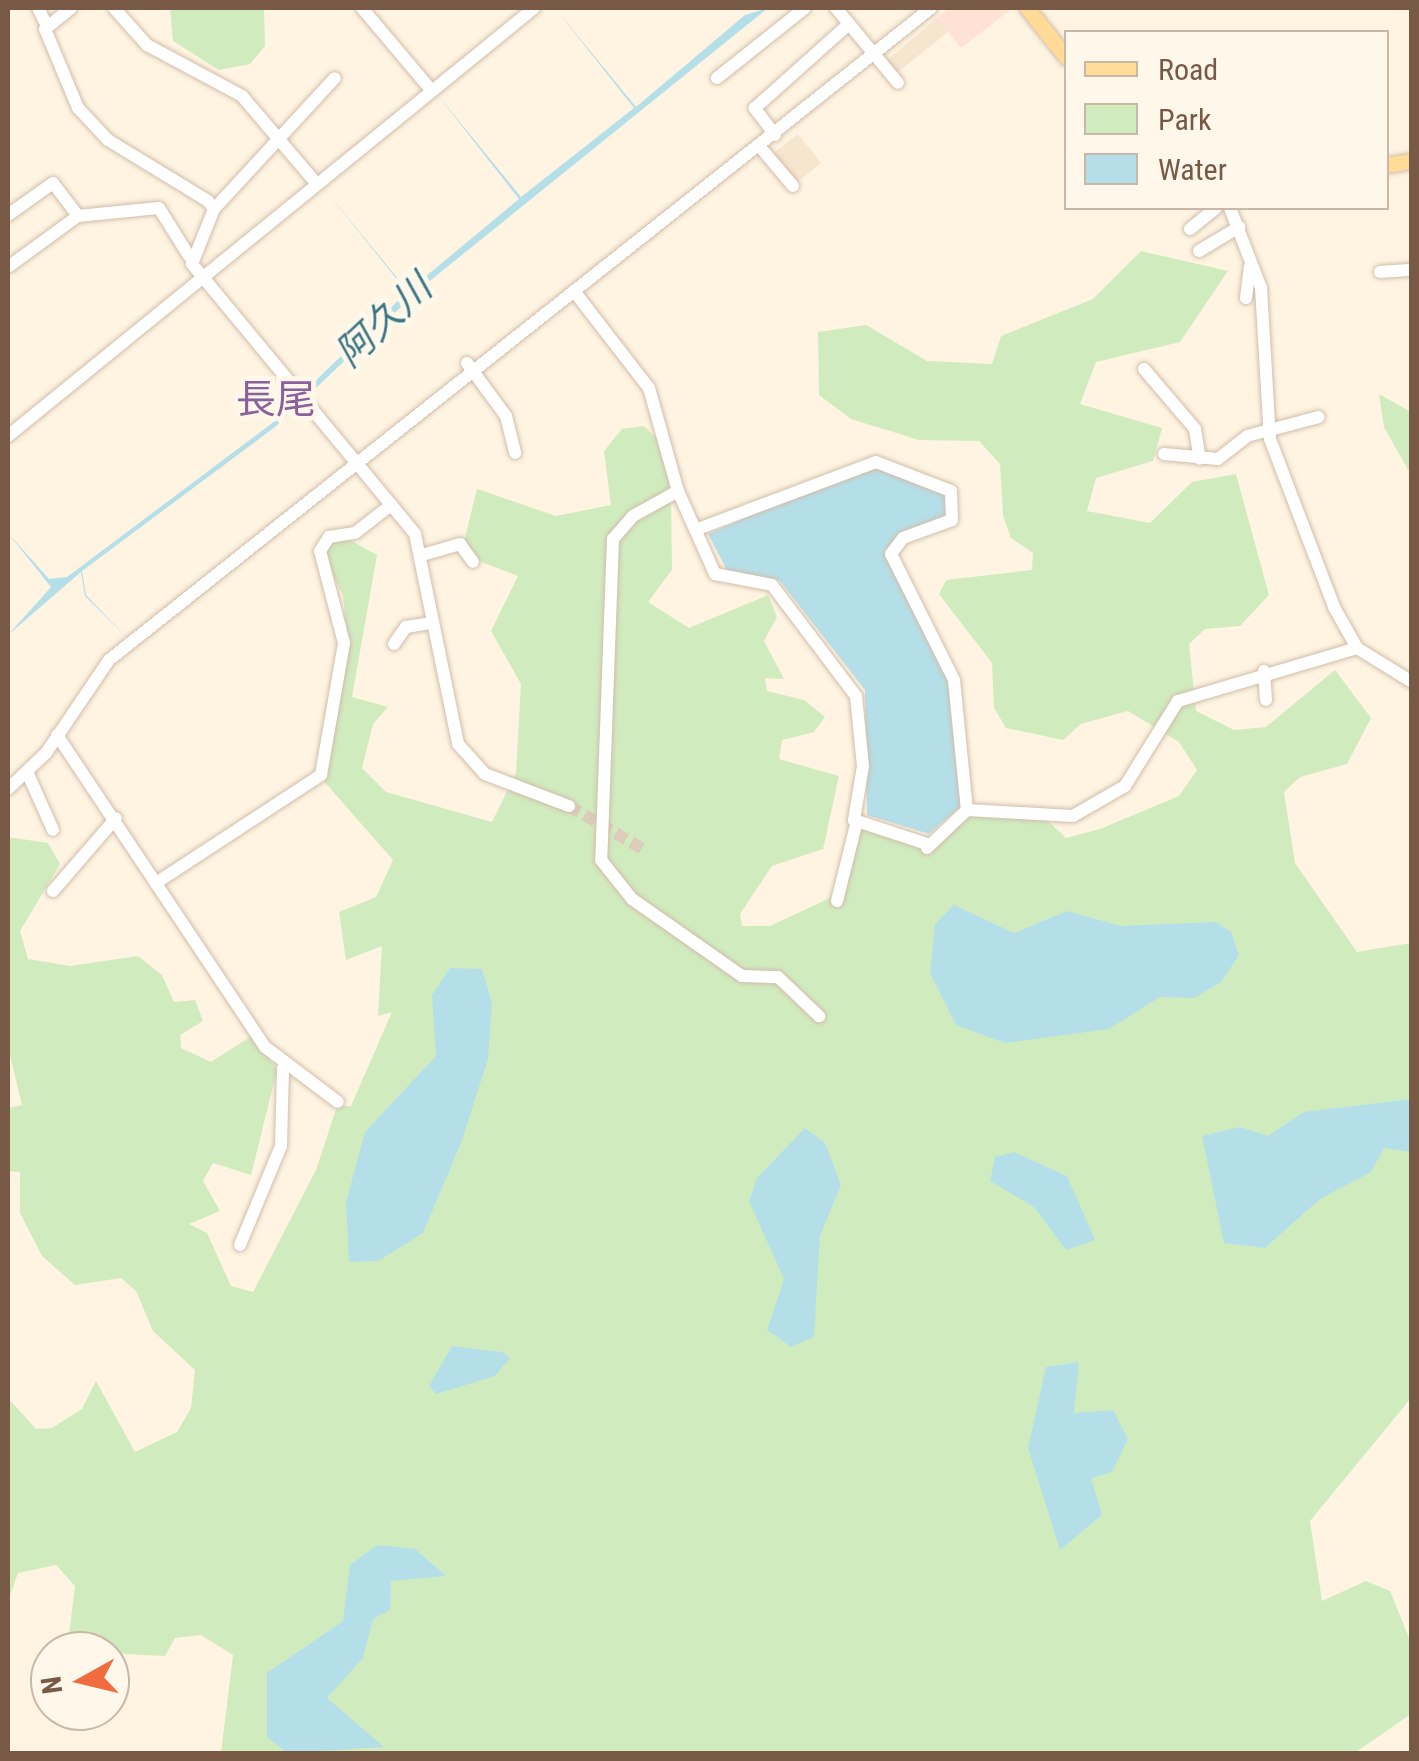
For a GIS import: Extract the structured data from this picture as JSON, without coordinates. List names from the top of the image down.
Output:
{
  "districts": ["長尾"],
  "water": ["阿久川"],
  "legend": ["Road", "Park", "Water"],
  "north": "left"
}
